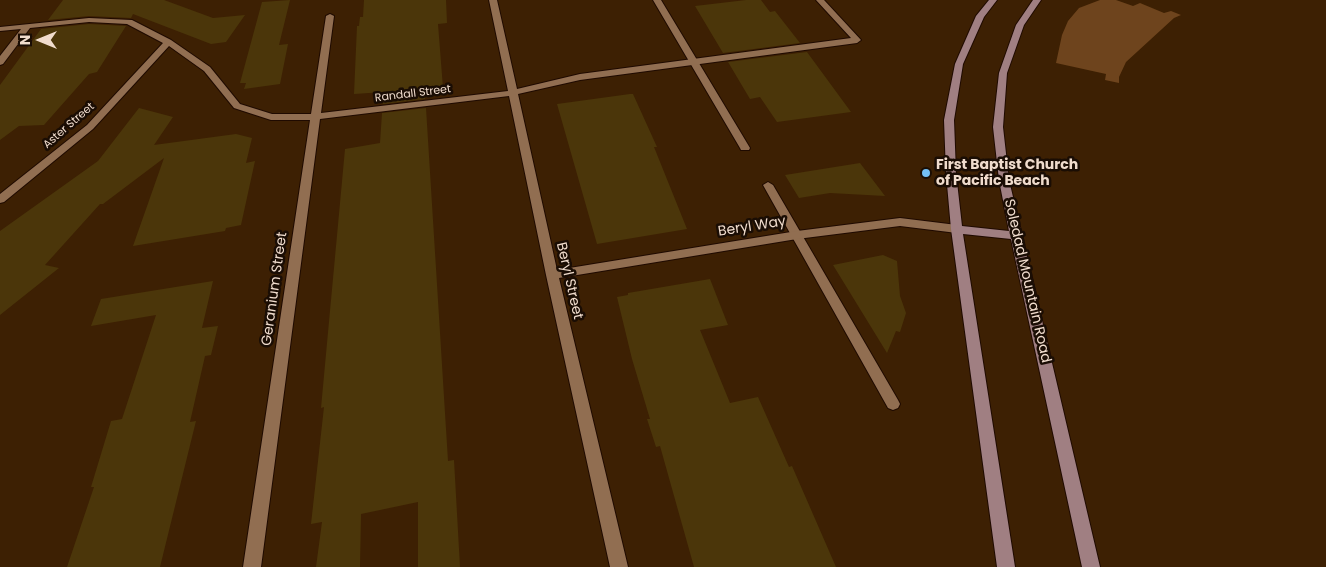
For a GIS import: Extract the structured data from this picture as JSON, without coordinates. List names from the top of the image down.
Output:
{
  "streets": {
    "main road": ["Soledad Mountain Road"],
    "street": [
      "Randall Street",
      "Aster Street",
      "Beryl Way",
      "Beryl Street",
      "Geranium Street"
    ]
  },
  "crossings": [
    ["Randall Street", "Aster Street"],
    ["Randall Street", "Beryl Street"],
    ["Randall Street", "Geranium Street"],
    ["Beryl Way", "Beryl Street"]
  ],
  "places": ["First Baptist Church of Pacific Beach"],
  "north": "left"
}
